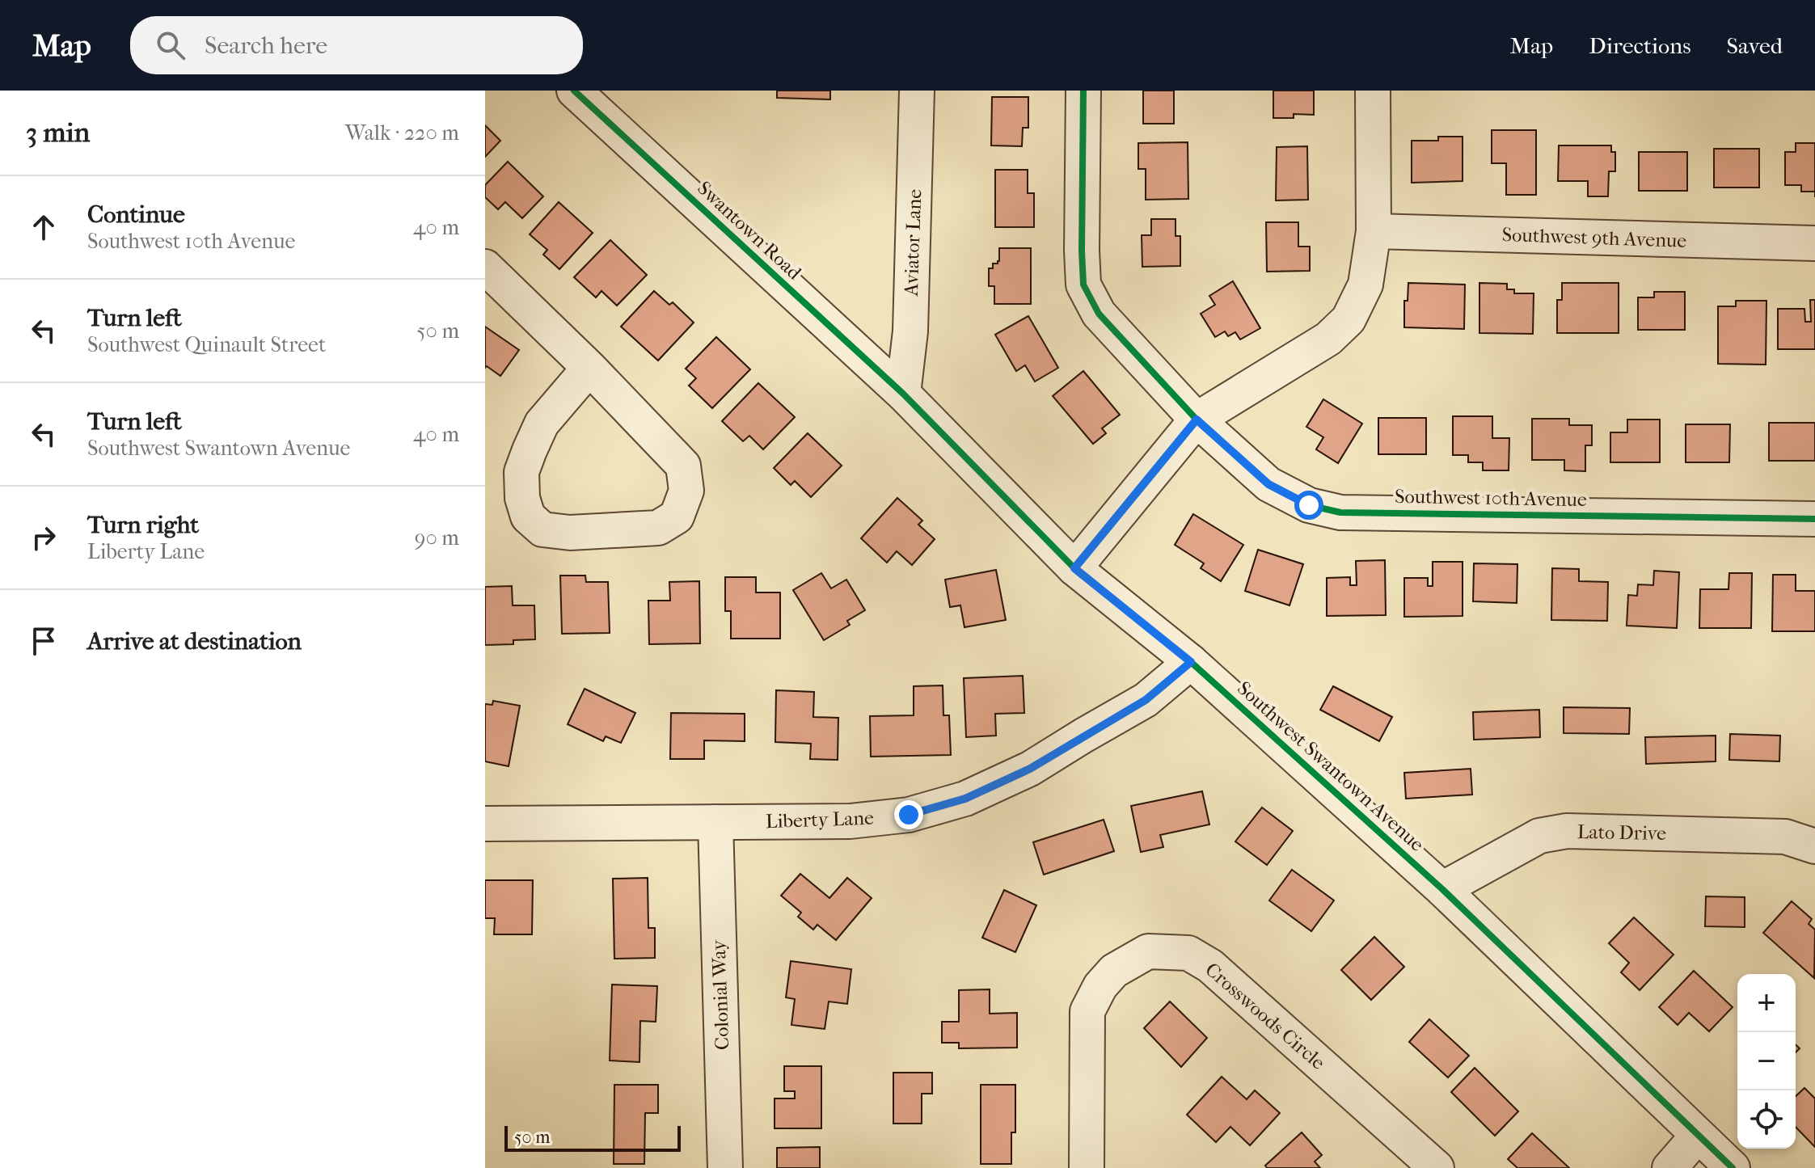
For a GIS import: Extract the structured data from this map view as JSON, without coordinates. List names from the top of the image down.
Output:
{
  "streets": {
    "street": [
      "Swantown Road",
      "Southwest 9th Avenue",
      "Aviator Lane",
      "Southwest 10th Avenue",
      "Southwest Swantown Avenue",
      "Liberty Lane",
      "Lato Drive",
      "Colonial Way",
      "Crosswoods Circle"
    ]
  },
  "crossings": [
    ["Swantown Road", "Aviator Lane"],
    ["Swantown Road", "Southwest Swantown Avenue"],
    ["Aviator Lane", "Southwest Swantown Avenue"],
    ["Southwest Swantown Avenue", "Liberty Lane"],
    ["Southwest Swantown Avenue", "Lato Drive"],
    ["Liberty Lane", "Colonial Way"]
  ],
  "scale_bar": "50 m",
  "page": {
    "header": "Map",
    "search": "Search here",
    "nav": ["Map", "Directions", "Saved"],
    "heading": ["3 min", "Walk · 220 m"],
    "list": [
      ["Continue", "Southwest 10th Avenue", "40 m"],
      ["Turn left", "Southwest Quinault Street", "50 m"],
      ["Turn left", "Southwest Swantown Avenue", "40 m"],
      ["Turn right", "Liberty Lane", "90 m"],
      "Arrive at destination"
    ],
    "map_buttons": ["+", "−"],
    "scale": "50 m"
  }
}
